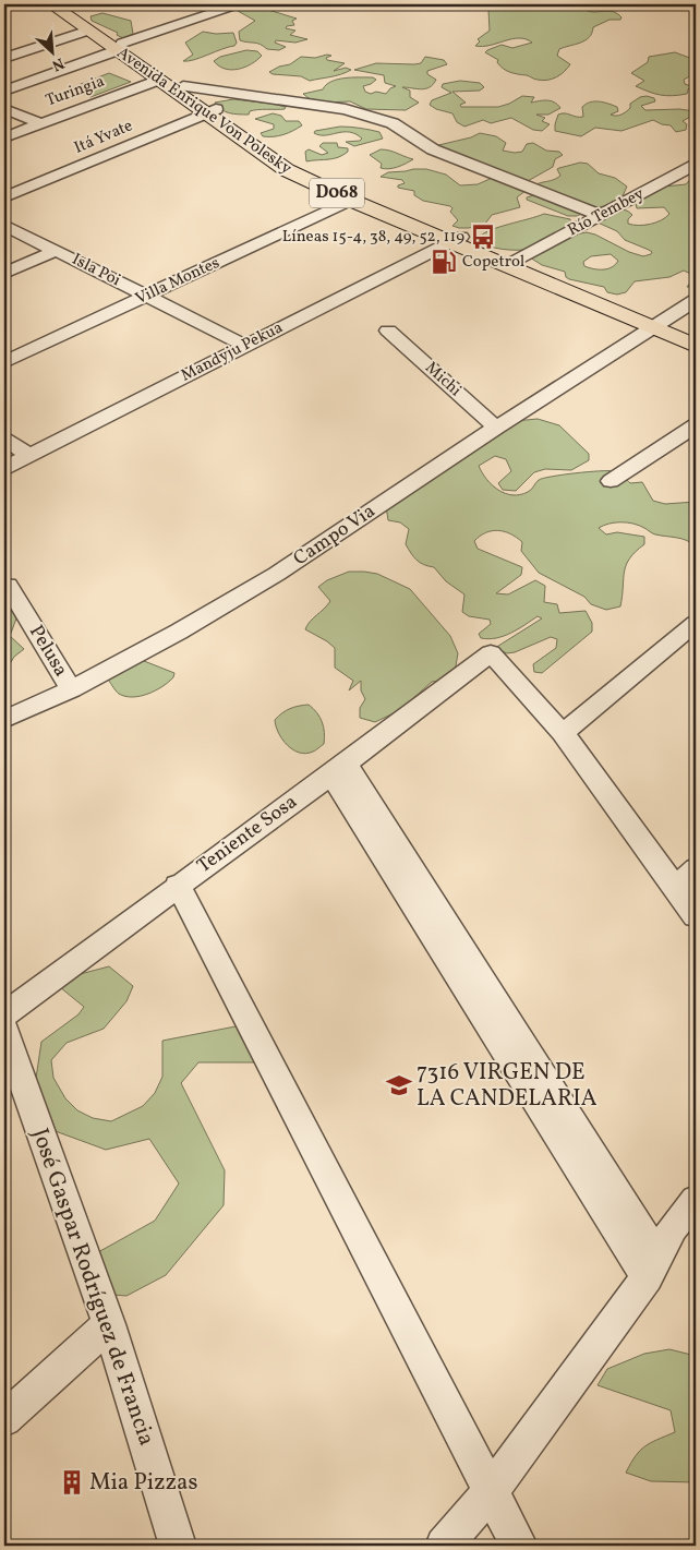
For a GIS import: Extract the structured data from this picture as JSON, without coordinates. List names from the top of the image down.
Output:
{
  "streets": {
    "main road": ["Avenida Enrique Von Polesky", "D068"],
    "street": [
      "Turingia",
      "Itá Yvate",
      "Río Tembey",
      "Isla Poi",
      "Villa Montes",
      "Mandyju Pekua",
      "Michi",
      "Campo Via",
      "Pelusa",
      "Teniente Sosa",
      "José Gaspar Rodríguez de Francia"
    ]
  },
  "crossings": [
    ["Turingia", "Avenida Enrique Von Polesky"],
    ["Avenida Enrique Von Polesky", "Itá Yvate"],
    ["Avenida Enrique Von Polesky", "Río Tembey"],
    ["Avenida Enrique Von Polesky", "Villa Montes"],
    ["Avenida Enrique Von Polesky", "Mandyju Pekua"],
    ["Avenida Enrique Von Polesky", "Campo Via"],
    ["Isla Poi", "Villa Montes"],
    ["Isla Poi", "Mandyju Pekua"],
    ["Michi", "Campo Via"],
    ["Campo Via", "Pelusa"]
  ],
  "places": {
    "bus stop": ["Líneas 15-4, 38, 49, 52, 119"],
    "fuel station": ["Copetrol"],
    "school or university": ["7316 VIRGEN DE LA CANDELARIA"],
    "building": ["Mia Pizzas"]
  },
  "north": "bottom right"
}
